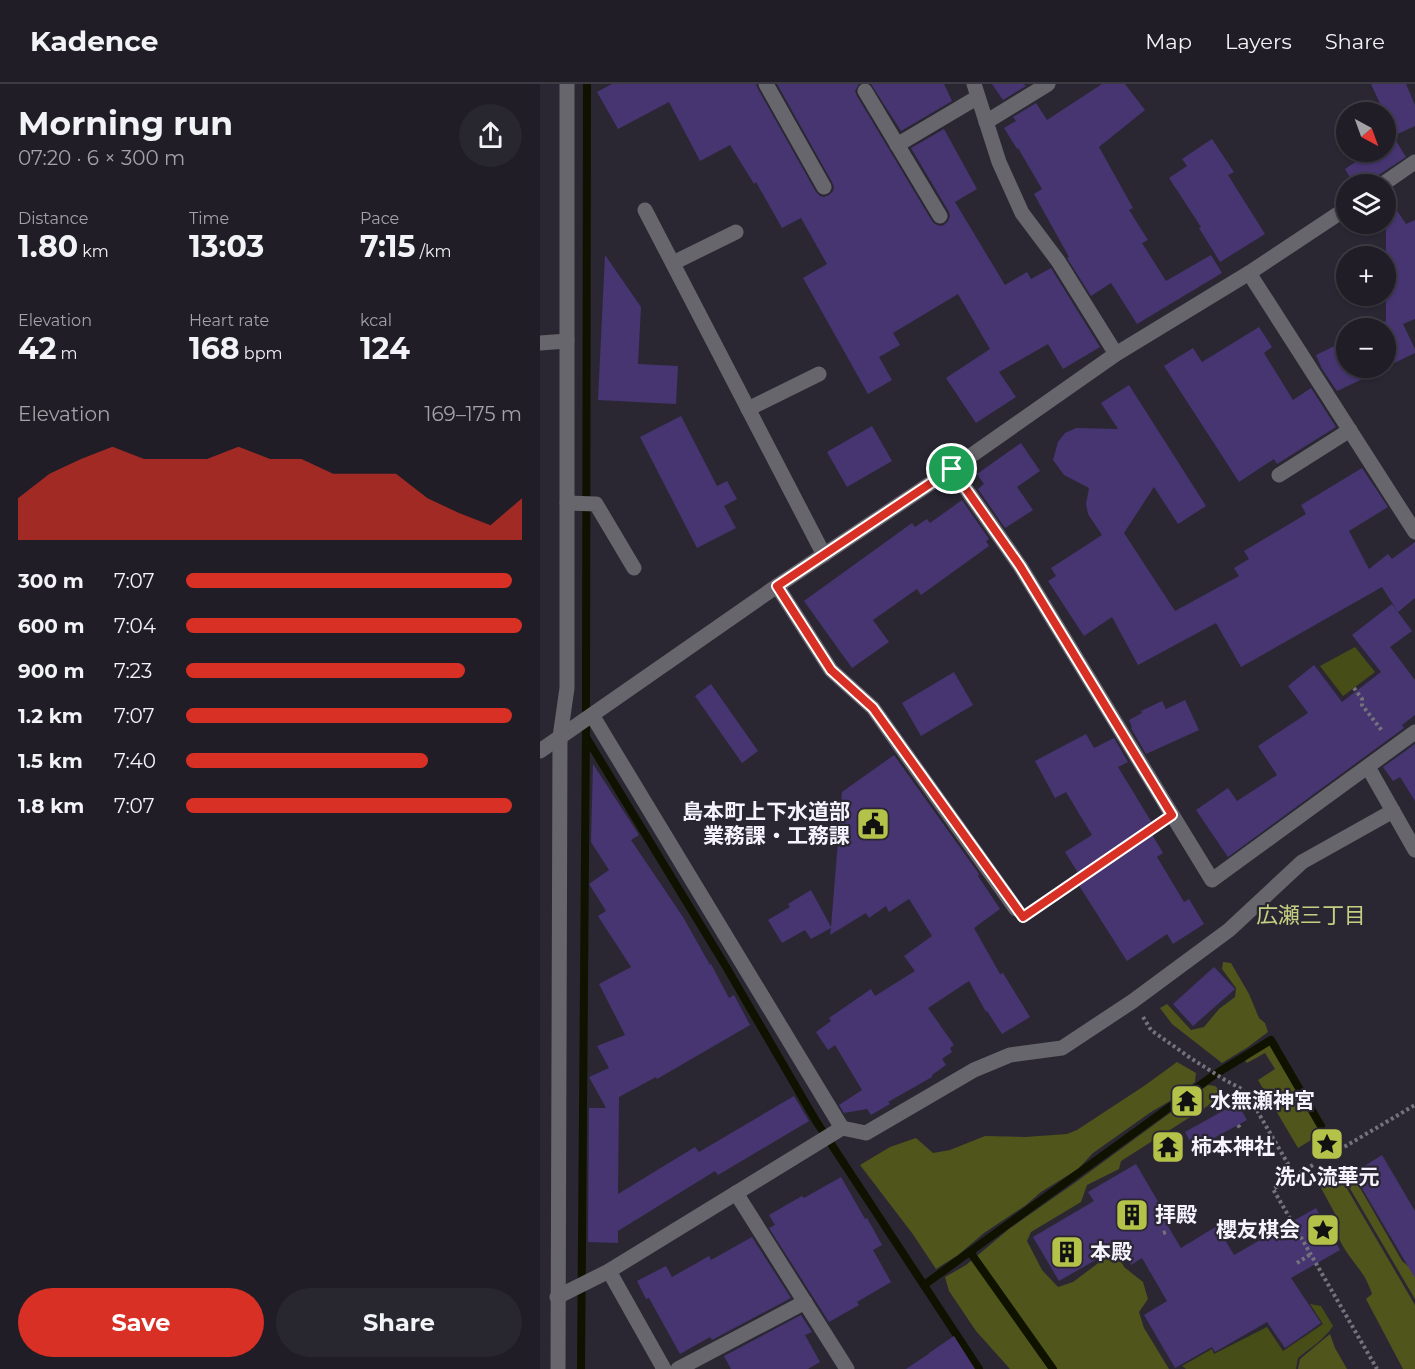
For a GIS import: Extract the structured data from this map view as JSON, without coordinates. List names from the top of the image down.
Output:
{
  "districts": ["広瀬三丁目"],
  "places": {
    "public building": ["島本町上下水道部 業務課・工務課"],
    "temple": ["水無瀬神宮", "柿本神社"],
    "place": ["洗心流華元", "櫻友棋会"],
    "building": ["拝殿", "本殿"]
  },
  "north": "bottom right",
  "page": {
    "header": "Kadence",
    "nav": ["Map", "Layers", "Share"],
    "heading": ["Morning run", "07:20 · 6 × 300 m"],
    "map_buttons": ["+", "−"],
    "stats": [
      ["Distance", "1.80 km"],
      ["Time", "13:03"],
      ["Pace", "7:15 /km"],
      ["Elevation", "42 m"],
      ["Heart rate", "168 bpm"],
      ["kcal", "124"]
    ],
    "chart": ["Elevation", "169–175 m"],
    "list": [
      {
        "name": "300 m",
        "note": "7:07"
      },
      {
        "name": "600 m",
        "note": "7:04"
      },
      {
        "name": "900 m",
        "note": "7:23"
      },
      {
        "name": "1.2 km",
        "note": "7:07"
      },
      {
        "name": "1.5 km",
        "note": "7:40"
      },
      {
        "name": "1.8 km",
        "note": "7:07"
      }
    ],
    "buttons": ["Save", "Share"]
  }
}
